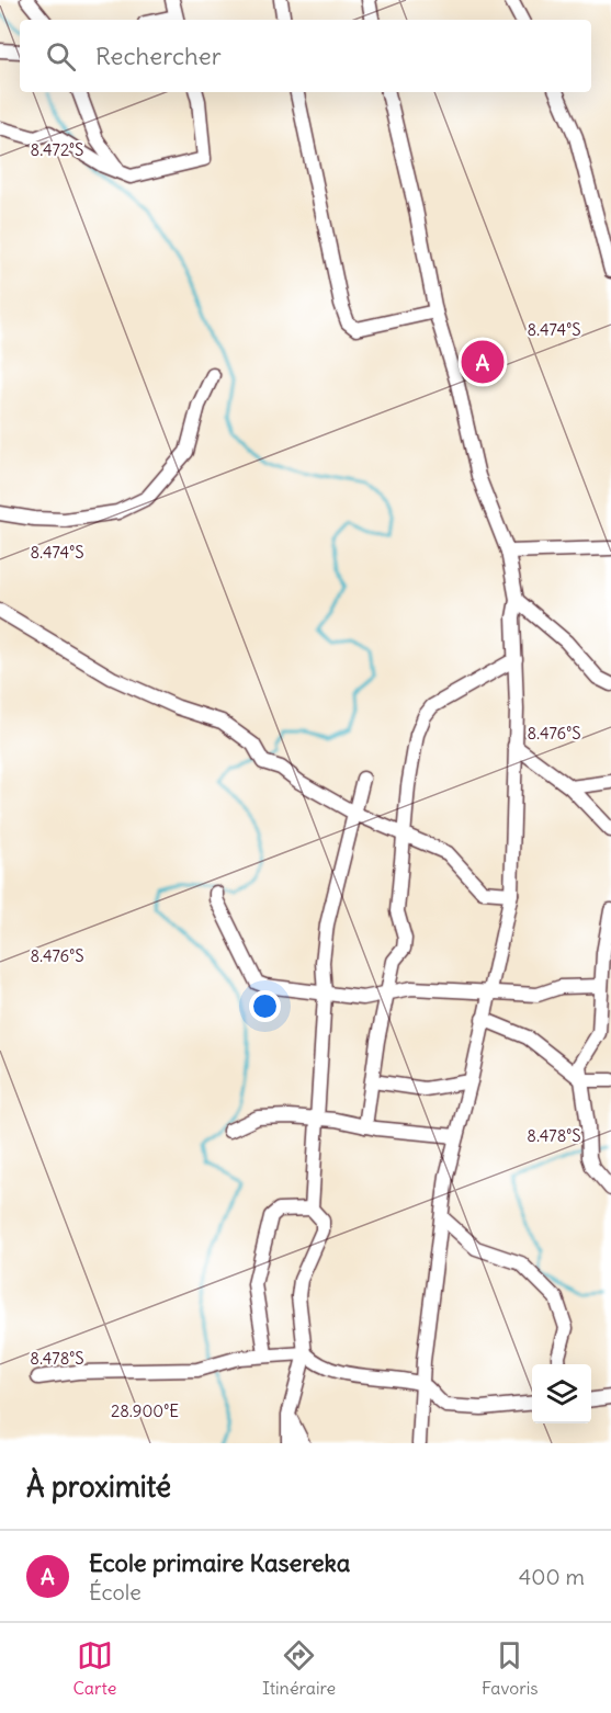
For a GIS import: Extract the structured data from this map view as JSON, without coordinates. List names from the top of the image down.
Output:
{
  "page": {
    "search": "Rechercher",
    "pins": "A",
    "heading": "À proximité",
    "list": [
      {
        "mark": "A",
        "name": "Ecole primaire Kasereka",
        "note": "École",
        "value": "400 m"
      }
    ],
    "nav": ["Carte", "Itinéraire", "Favoris"]
  },
  "coordinates": [
    "8.472°S",
    "8.474°S",
    "8.476°S",
    "8.478°S",
    "28.900°E"
  ]
}
